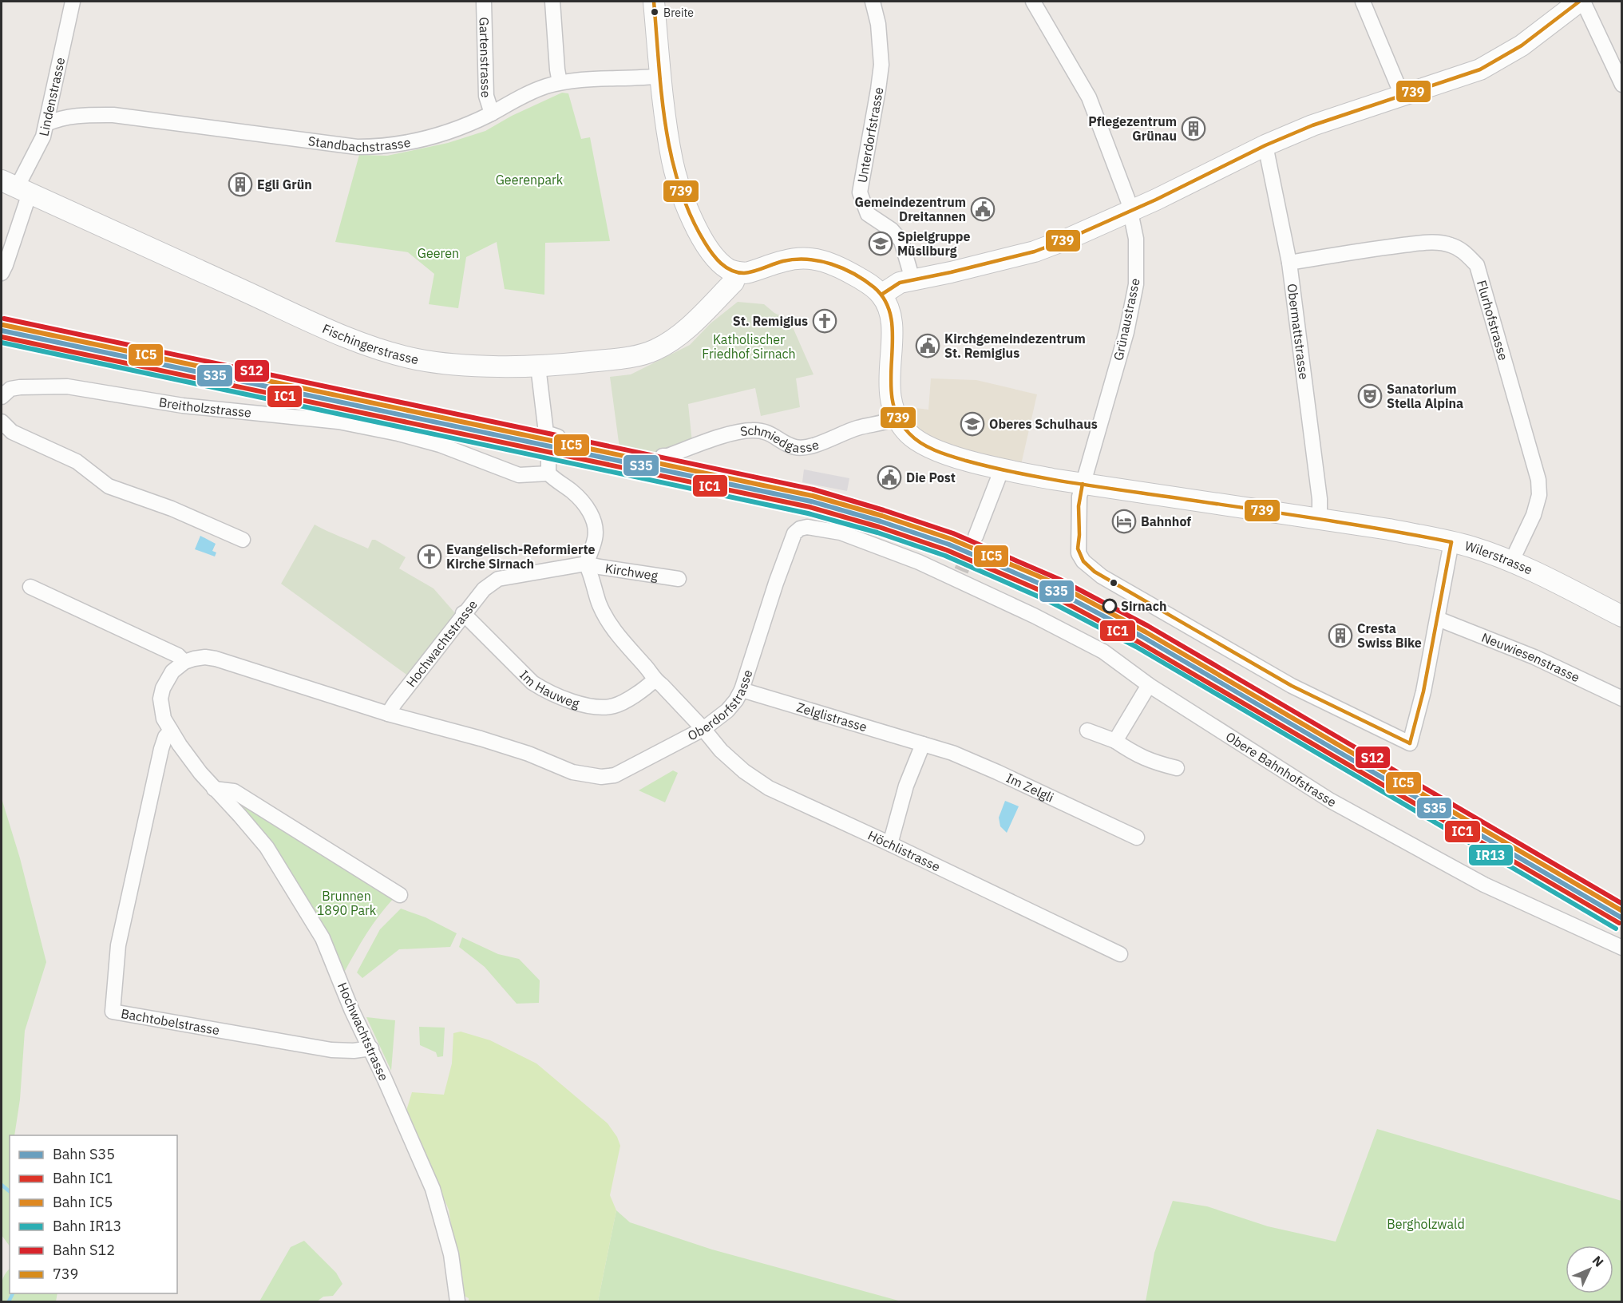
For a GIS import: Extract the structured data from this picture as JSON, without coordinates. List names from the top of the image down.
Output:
{
  "streets": {
    "main road": ["Fischingerstrasse", "Wilerstrasse"],
    "street": [
      "Gartenstrasse",
      "Lindenstrasse",
      "Unterdorfstrasse",
      "Standbachstrasse",
      "Grünaustrasse",
      "Flurhofstrasse",
      "Obermattstrasse",
      "Breitholzstrasse",
      "Schmiedgasse",
      "Kirchweg",
      "Hochwachtstrasse",
      "Neuwiesenstrasse",
      "Im Hauweg",
      "Oberdorfstrasse",
      "Zelglistrasse",
      "Obere Bahnhofstrasse",
      "Im Zelgli",
      "Höchlistrasse",
      "Bachtobelstrasse"
    ]
  },
  "crossings": [
    ["Gartenstrasse", "Standbachstrasse"],
    ["Lindenstrasse", "Standbachstrasse"],
    ["Lindenstrasse", "Fischingerstrasse"],
    ["Grünaustrasse", "Wilerstrasse"],
    ["Grünaustrasse", "Neuwiesenstrasse"],
    ["Flurhofstrasse", "Obermattstrasse"],
    ["Flurhofstrasse", "Wilerstrasse"],
    ["Obermattstrasse", "Wilerstrasse"],
    ["Breitholzstrasse", "Kirchweg"],
    ["Breitholzstrasse", "Hochwachtstrasse"],
    ["Kirchweg", "Hochwachtstrasse"],
    ["Hochwachtstrasse", "Im Hauweg"],
    ["Hochwachtstrasse", "Oberdorfstrasse"],
    ["Hochwachtstrasse", "Bachtobelstrasse"],
    ["Oberdorfstrasse", "Zelglistrasse"],
    ["Oberdorfstrasse", "Obere Bahnhofstrasse"],
    ["Oberdorfstrasse", "Höchlistrasse"],
    ["Zelglistrasse", "Im Zelgli"]
  ],
  "parks": [
    "Geerenpark",
    "Geeren",
    "Katholischer Friedhof Sirnach",
    "Brunnen 1890 Park",
    "Bergholzwald"
  ],
  "places": {
    "other": ["Breite", "Sirnach"],
    "building": ["Pflegezentrum Grünau", "Egli Grün", "Cresta Swiss Bike"],
    "public building": ["Gemeindezentrum Dreitannen", "Kirchgemeindezentrum St. Remigius", "Die Post"],
    "school or university": ["Spielgruppe Müsliburg", "Oberes Schulhaus"],
    "church": ["St. Remigius", "Evangelisch-Reformierte Kirche Sirnach"],
    "theatre": ["Sanatorium Stella Alpina"],
    "hotel": ["Bahnhof"]
  },
  "lines": [
    "transit line 739",
    "rail line S12",
    "rail line IC5",
    "rail line S35",
    "rail line IC1",
    "rail line IR13"
  ],
  "legend": [
    "Bahn S35",
    "Bahn IC1",
    "Bahn IC5",
    "Bahn IR13",
    "Bahn S12",
    "739"
  ],
  "north": "top right"
}
